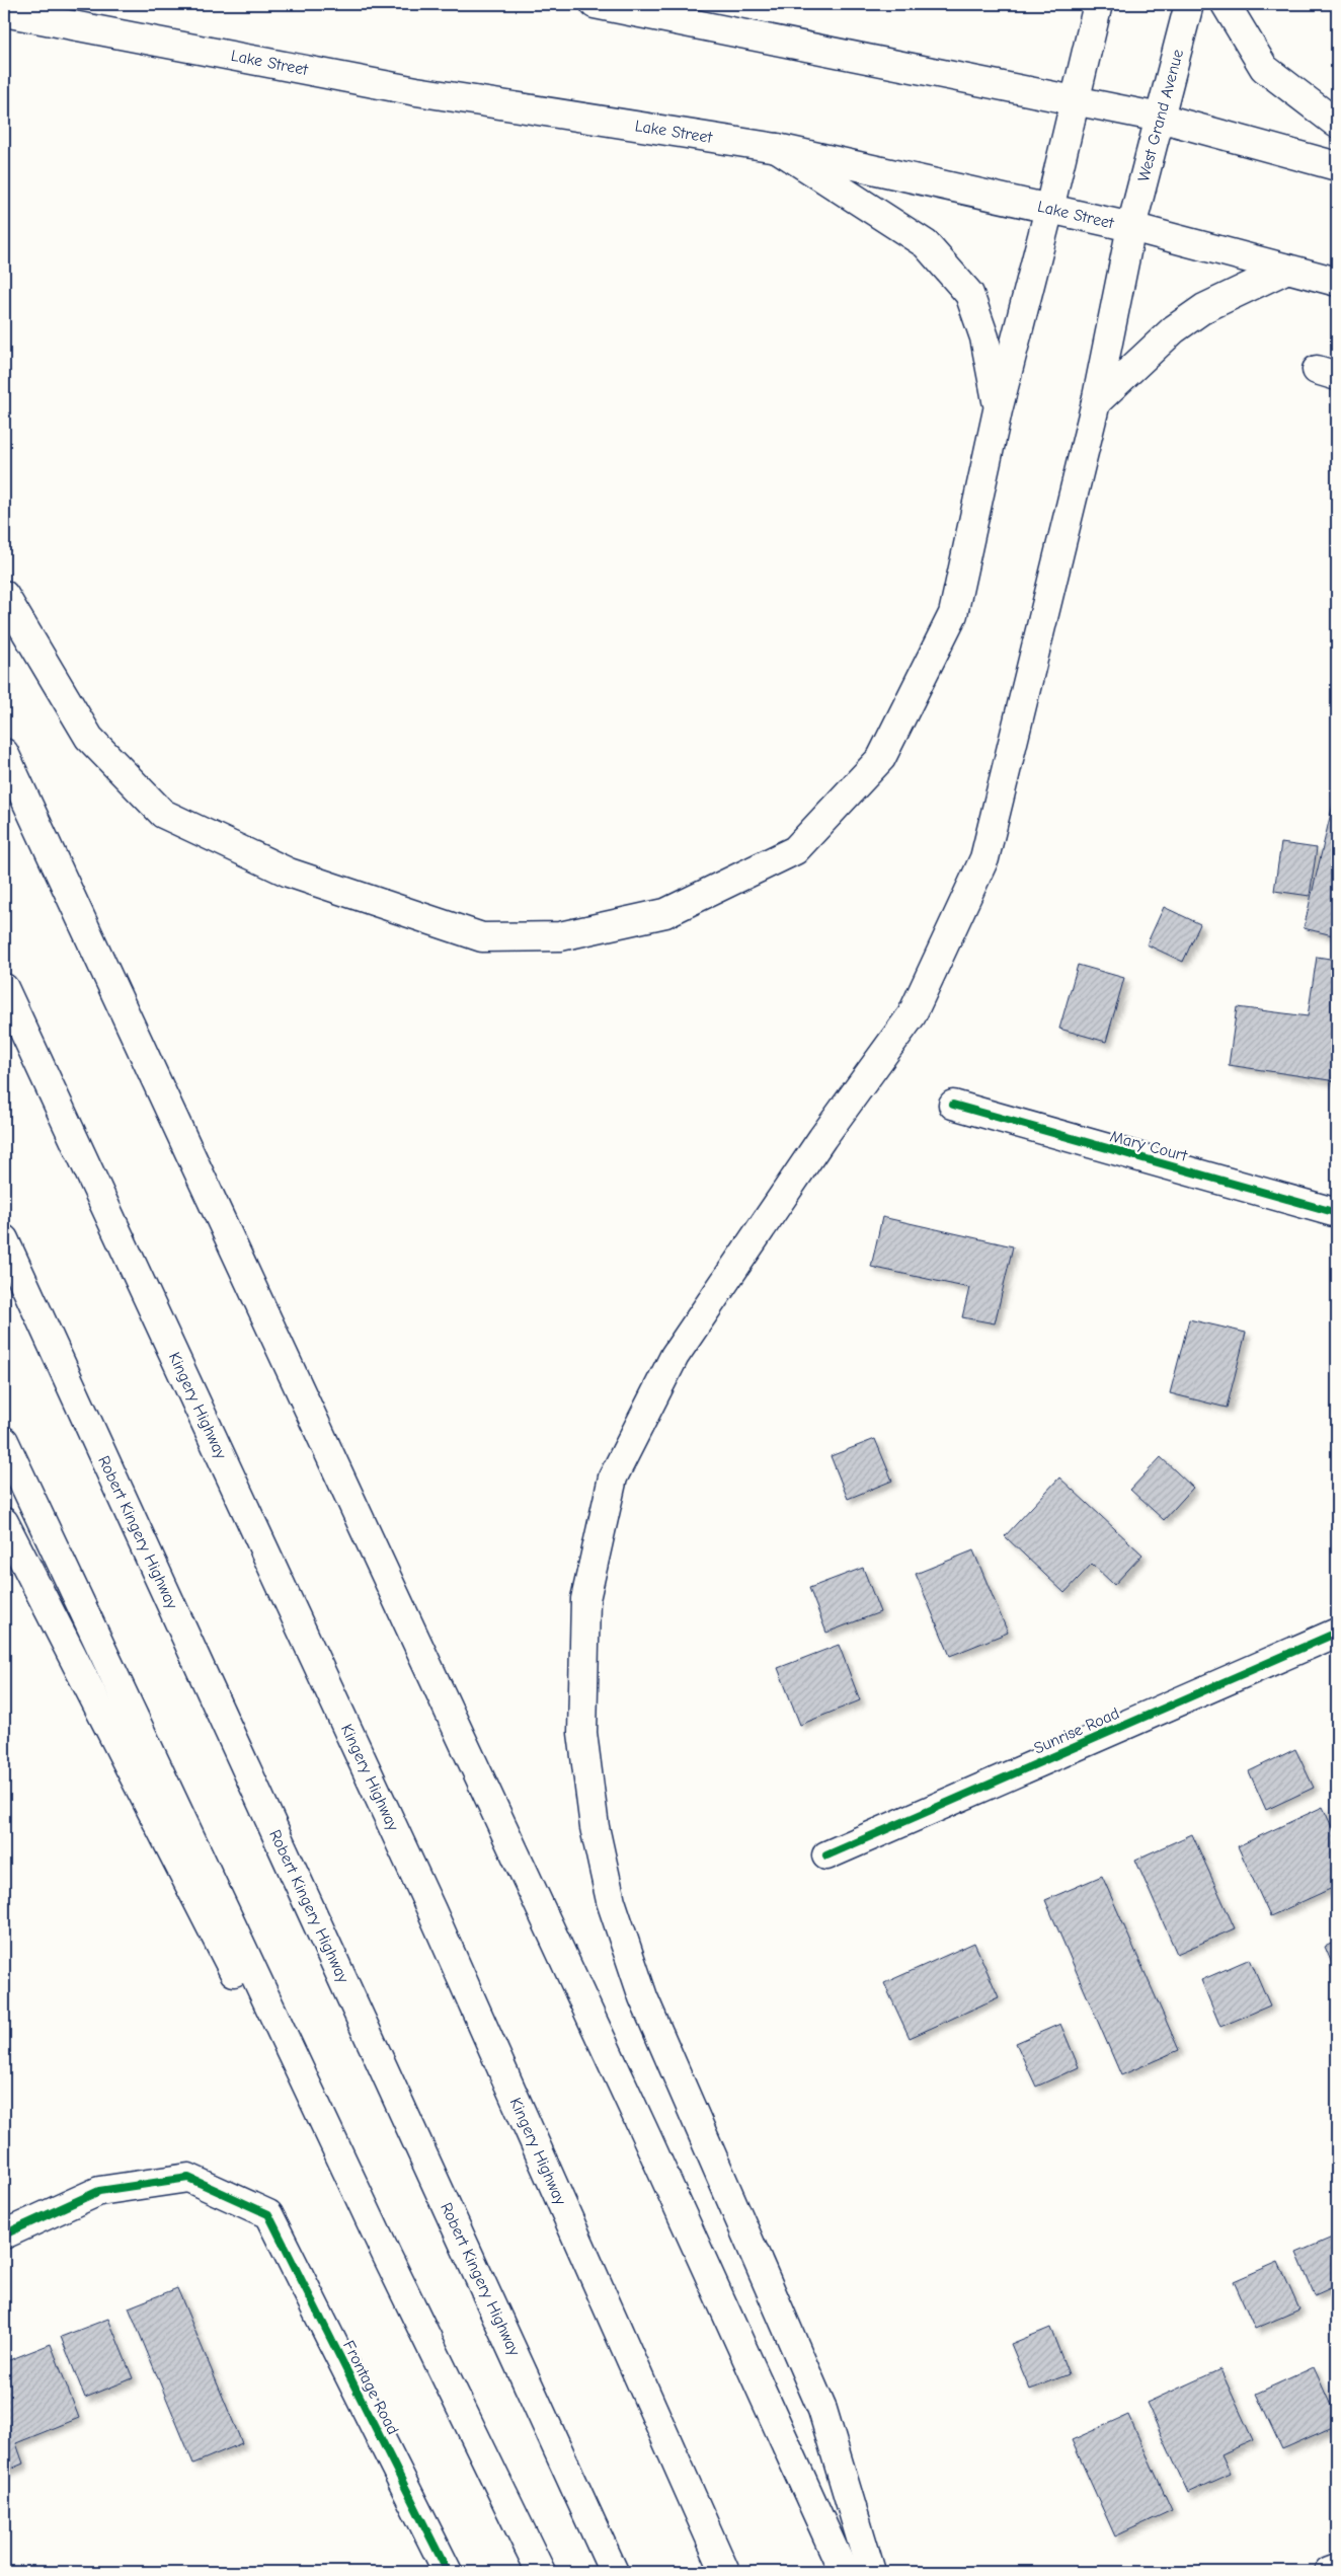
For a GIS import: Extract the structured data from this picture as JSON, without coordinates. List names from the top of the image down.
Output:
{
  "streets": {
    "main road": [
      "Lake Street",
      "West Grand Avenue",
      "Mary Court",
      "Kingery Highway",
      "Robert Kingery Highway",
      "Sunrise Road",
      "Frontage Road"
    ]
  },
  "crossings": [
    ["Lake Street", "West Grand Avenue"]
  ]
}
